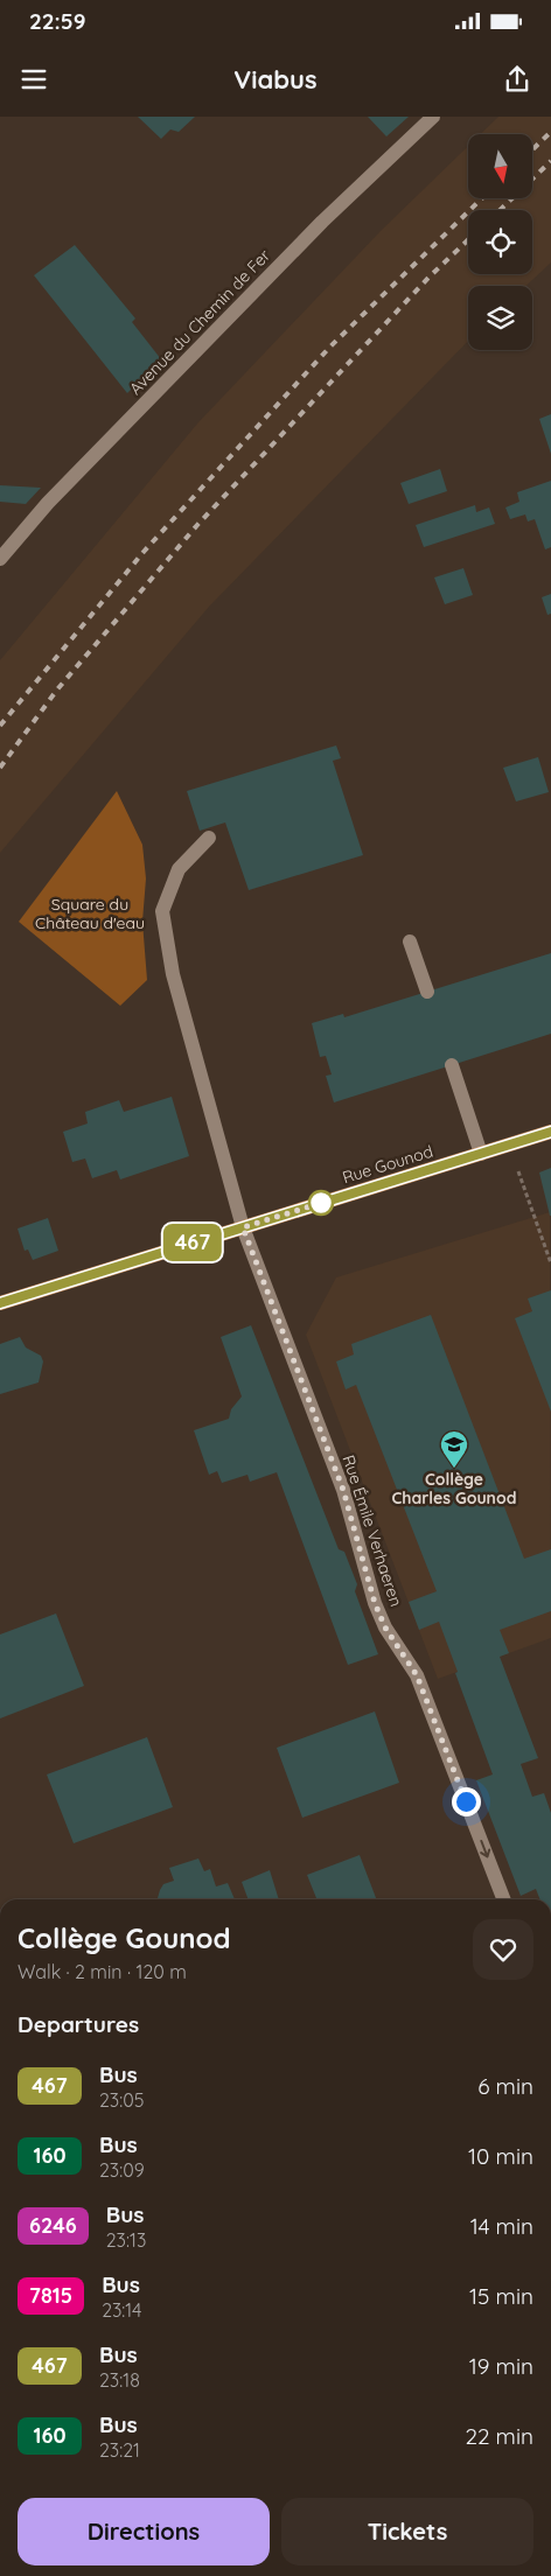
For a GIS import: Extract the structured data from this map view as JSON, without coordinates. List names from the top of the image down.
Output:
{
  "streets": {
    "main road": ["Rue Gounod"],
    "street": ["Avenue du Chemin de Fer", "Rue Émile Verhaeren"]
  },
  "crossings": [
    ["Rue Gounod", "Rue Émile Verhaeren"]
  ],
  "one_way": ["Rue Émile Verhaeren"],
  "parks": ["Square du Château d'eau"],
  "places": {
    "school or university": ["Collège Charles Gounod"]
  },
  "lines": ["bus line 467"],
  "north": "bottom",
  "page": {
    "status": "22:59",
    "header": "Viabus",
    "on_map": "467",
    "heading": [
      ["Collège Gounod", "Walk · 2 min · 120 m"],
      "Departures"
    ],
    "list": [
      {
        "mark": "467",
        "name": "Bus",
        "note": "23:05",
        "value": "6 min"
      },
      {
        "mark": "160",
        "name": "Bus",
        "note": "23:09",
        "value": "10 min"
      },
      {
        "mark": "6246",
        "name": "Bus",
        "note": "23:13",
        "value": "14 min"
      },
      {
        "mark": "7815",
        "name": "Bus",
        "note": "23:14",
        "value": "15 min"
      },
      {
        "mark": "467",
        "name": "Bus",
        "note": "23:18",
        "value": "19 min"
      },
      {
        "mark": "160",
        "name": "Bus",
        "note": "23:21",
        "value": "22 min"
      }
    ],
    "buttons": ["Directions", "Tickets"]
  }
}
